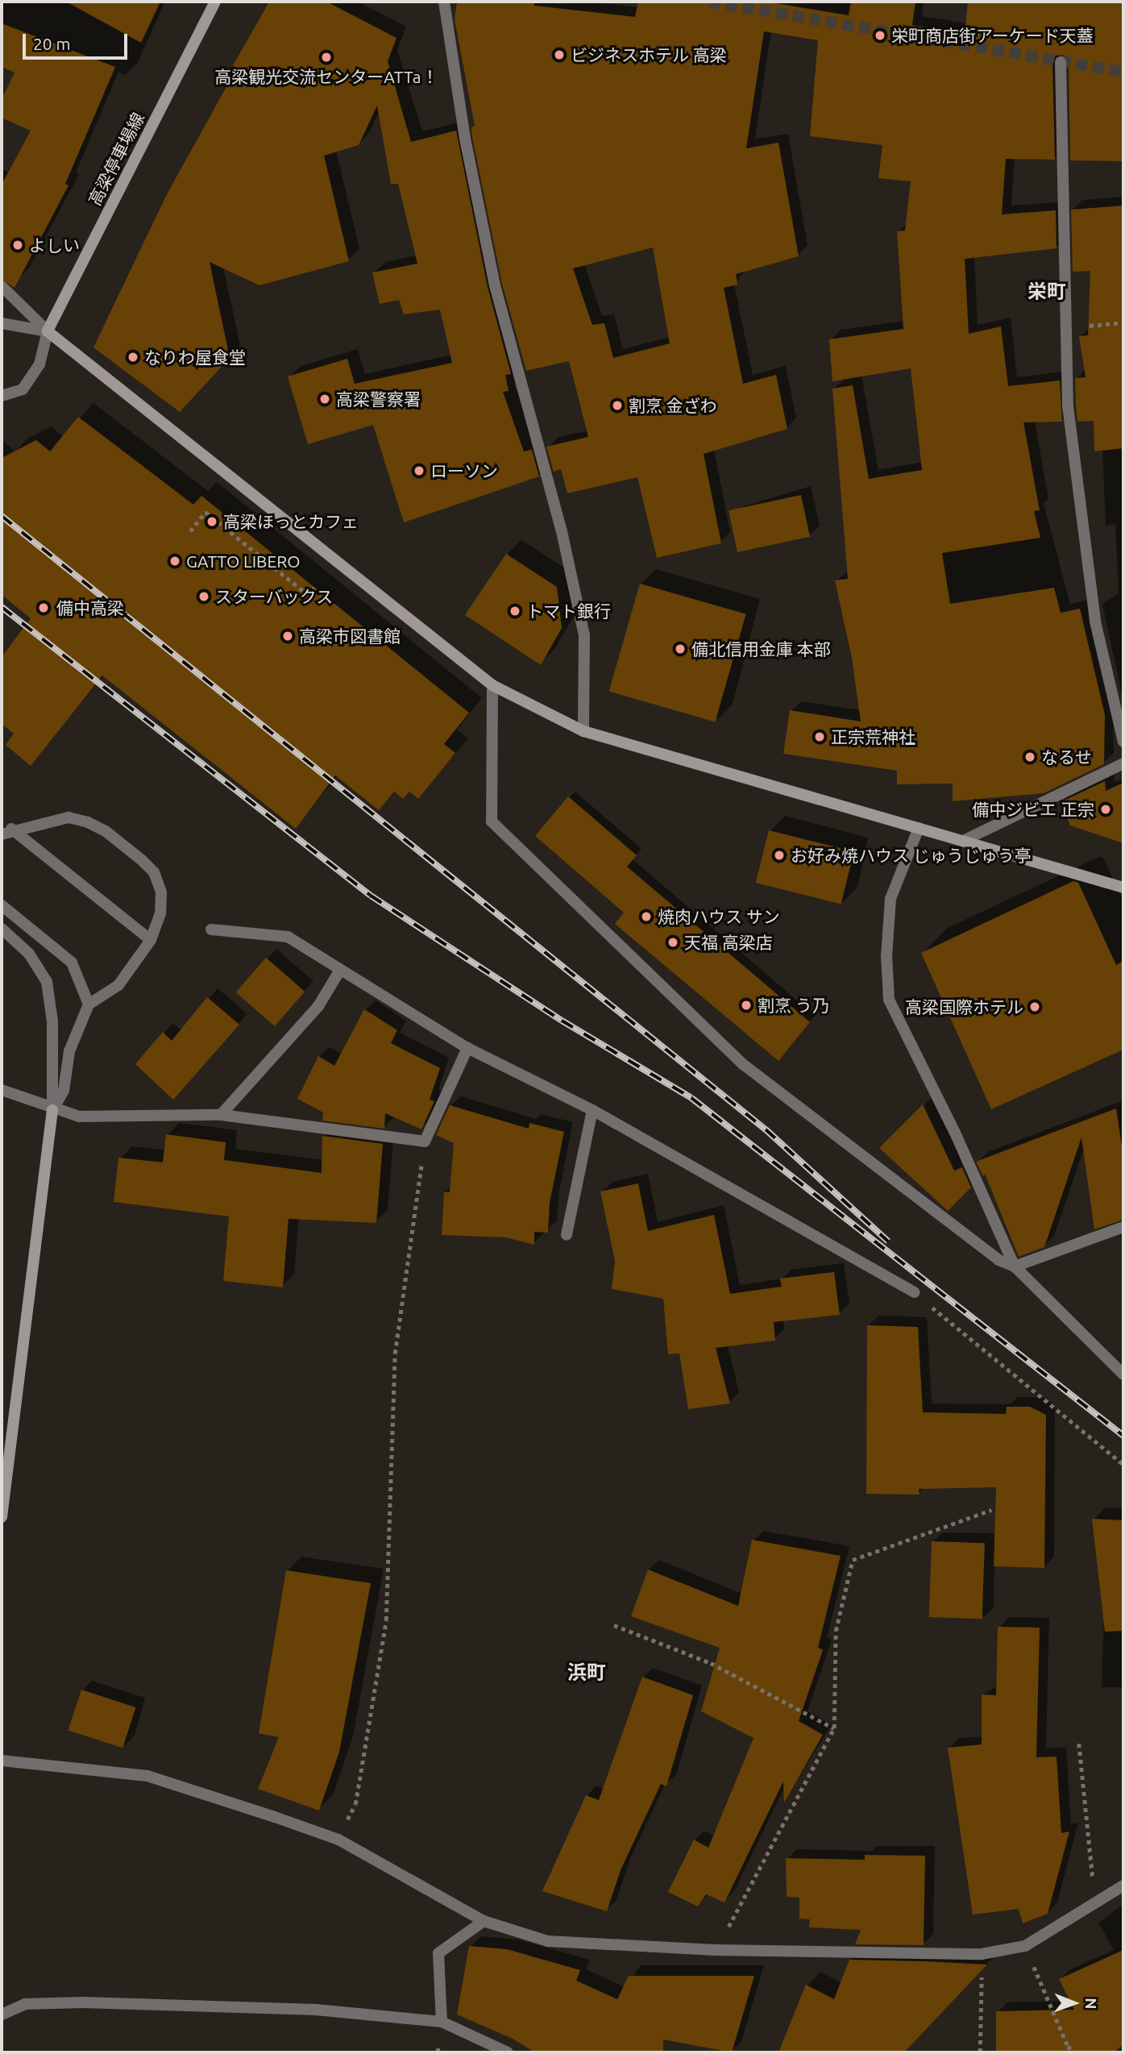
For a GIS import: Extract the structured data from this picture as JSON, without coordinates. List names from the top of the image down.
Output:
{
  "streets": {
    "street": ["高梁停車場線"]
  },
  "districts": ["栄町", "浜町"],
  "places": [
    "栄町商店街アーケード天蓋",
    "ビジネスホテル 高梁",
    "高梁観光交流センターATTa！",
    "よしい",
    "なりわ屋食堂",
    "高梁警察署",
    "割烹 金ざわ",
    "ローソン",
    "高梁ほっとカフェ",
    "GATTO LIBERO",
    "スターバックス",
    "備中高梁",
    "トマト銀行",
    "高梁市図書館",
    "備北信用金庫 本部",
    "正宗荒神社",
    "なるせ",
    "備中ジビエ 正宗",
    "お好み焼ハウス じゅうじゅう亭",
    "焼肉ハウス サン",
    "天福 高梁店",
    "割烹 う乃",
    "高梁国際ホテル"
  ],
  "scale_bar": "20 m",
  "north": "right"
}
